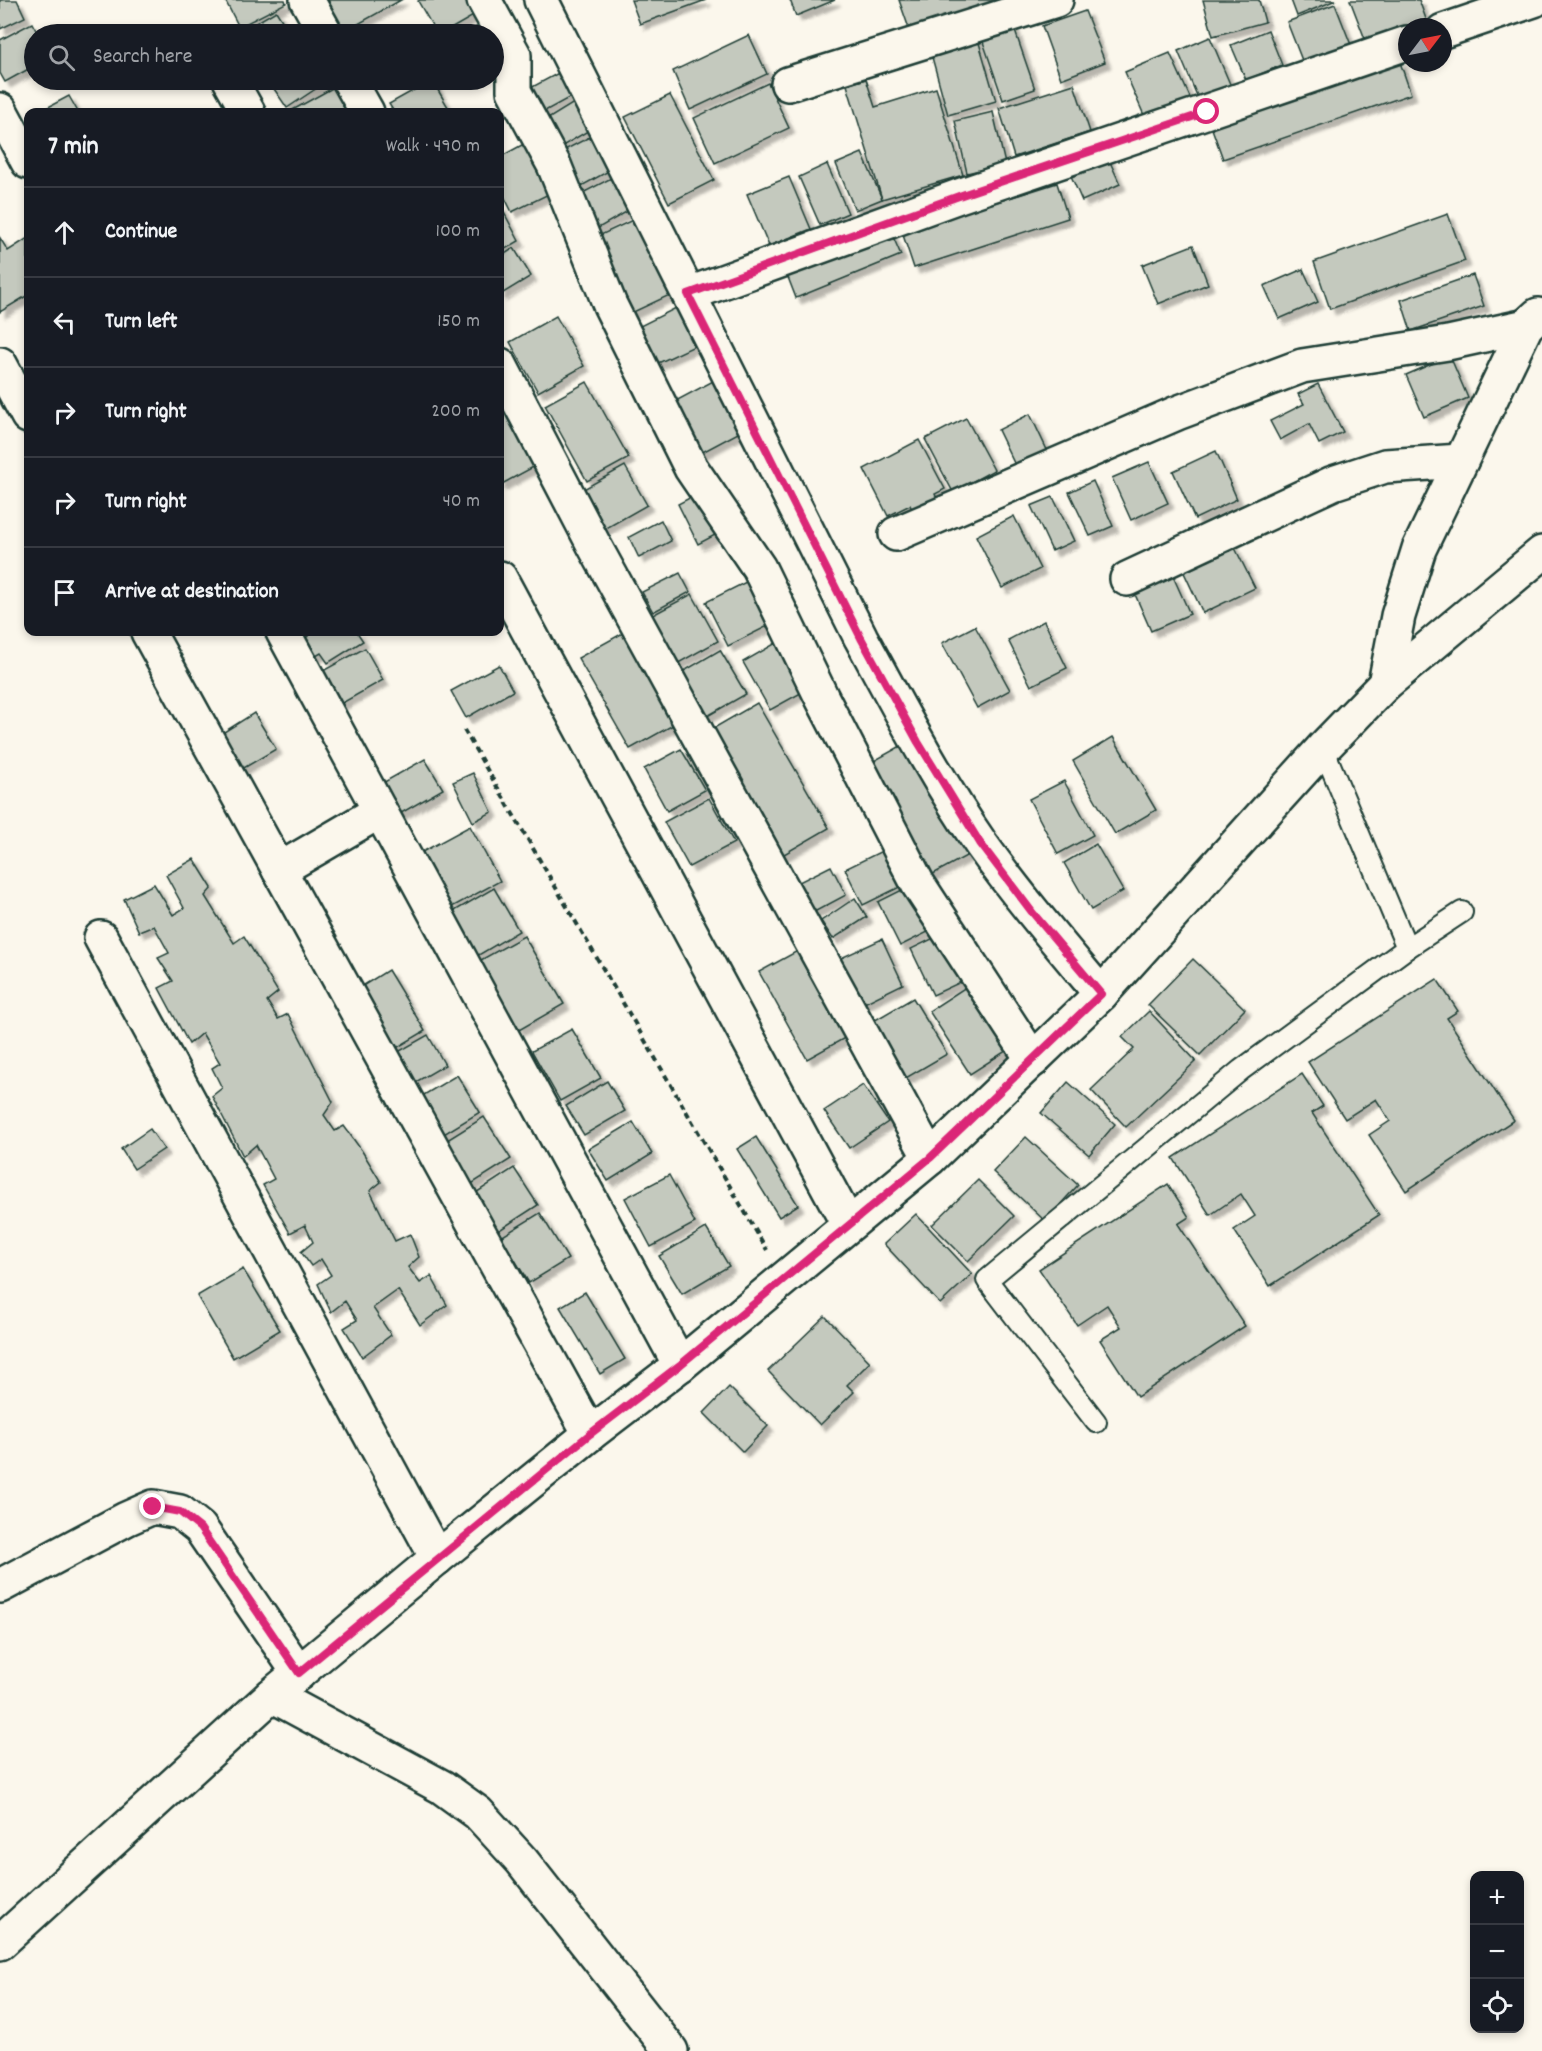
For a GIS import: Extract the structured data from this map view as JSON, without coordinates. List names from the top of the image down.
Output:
{
  "north": "top right",
  "page": {
    "search": "Search here",
    "heading": ["7 min", "Walk · 490 m"],
    "list": [
      ["Continue", "100 m"],
      ["Turn left", "150 m"],
      ["Turn right", "200 m"],
      ["Turn right", "40 m"],
      "Arrive at destination"
    ],
    "map_buttons": ["+", "−"]
  }
}
